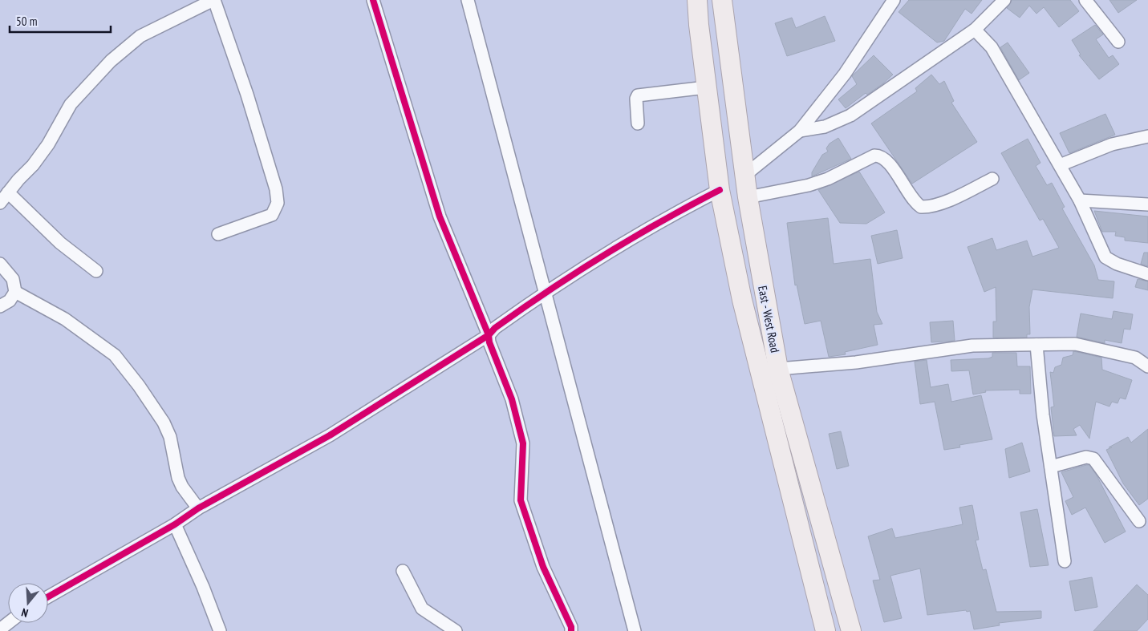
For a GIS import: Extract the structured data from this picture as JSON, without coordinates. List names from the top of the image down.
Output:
{
  "streets": {
    "main road": ["East - West Road"]
  },
  "scale_bar": "50 m",
  "north": "bottom"
}
